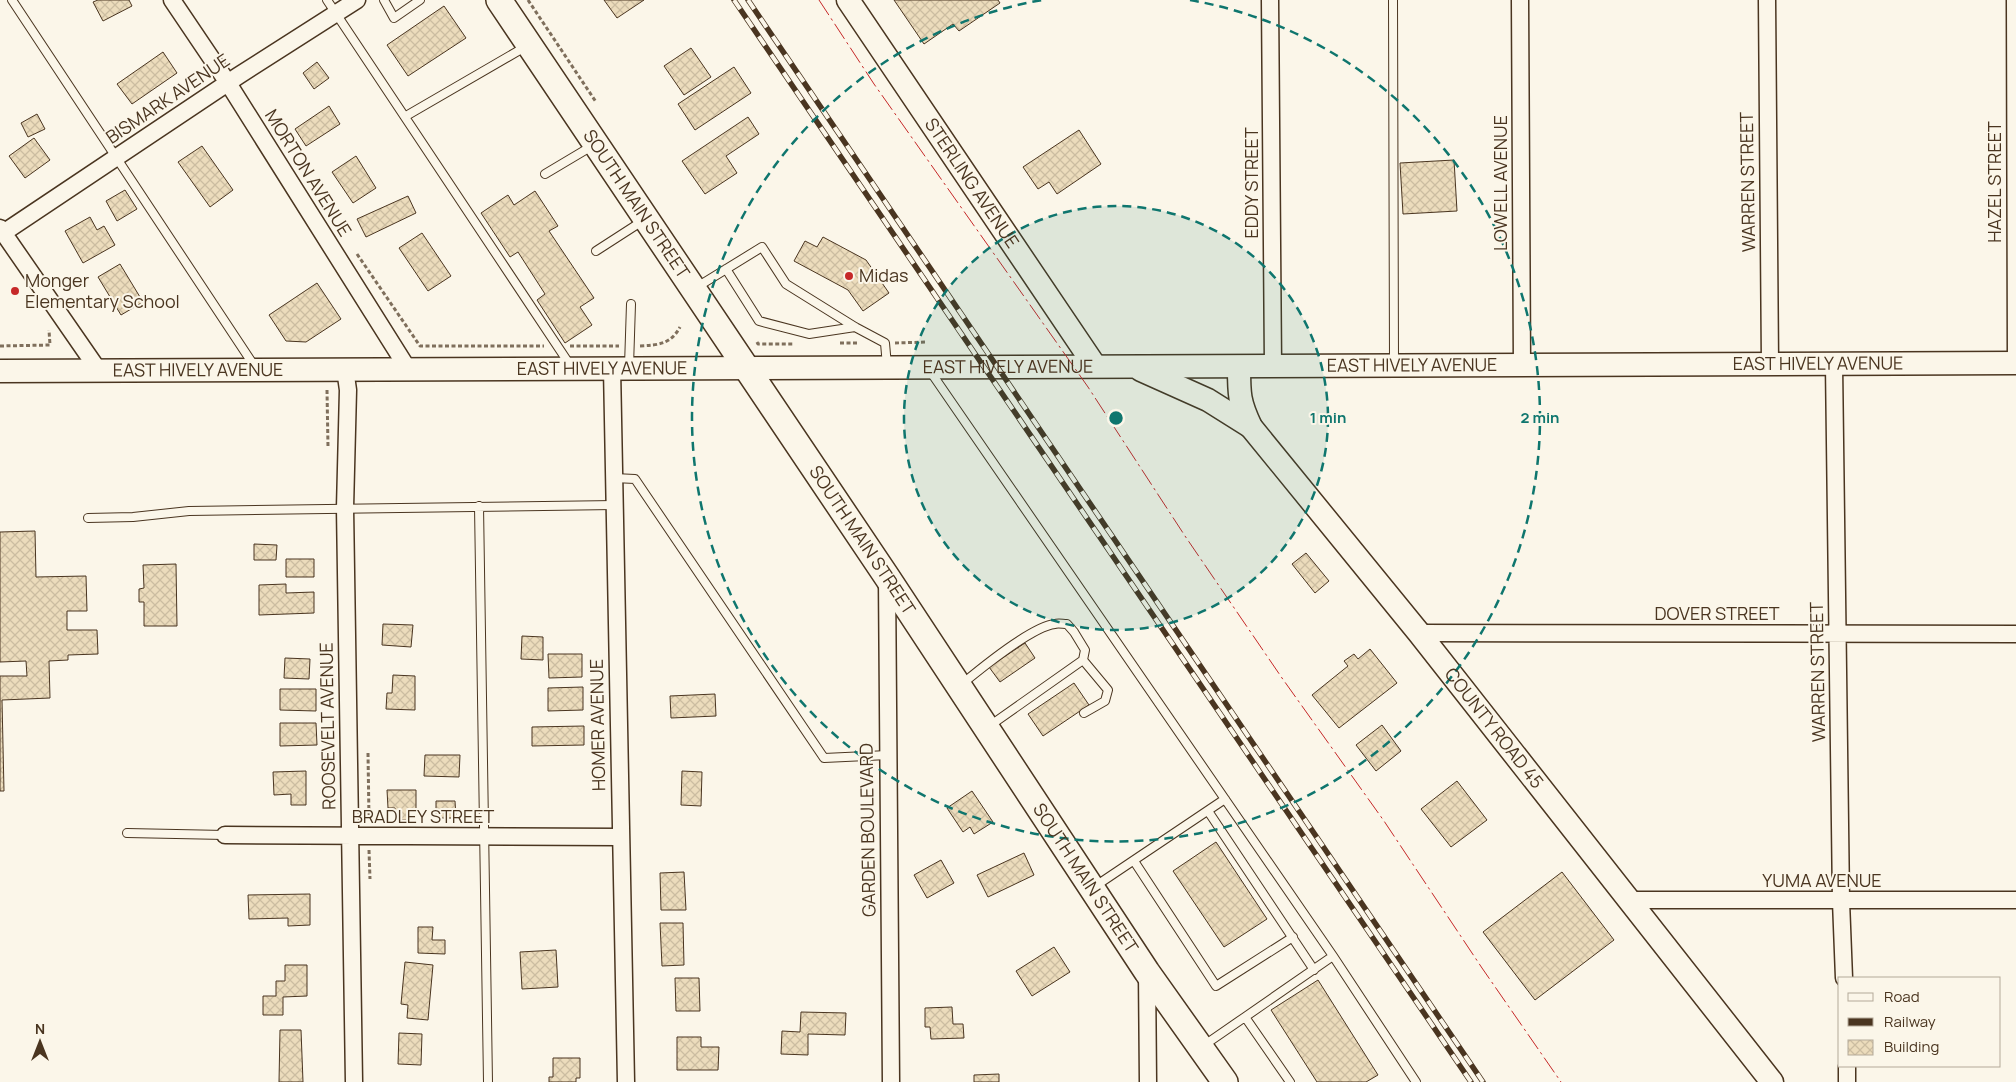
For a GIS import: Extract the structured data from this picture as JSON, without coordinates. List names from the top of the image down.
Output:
{
  "streets": {
    "main road": ["SOUTH MAIN STREET"],
    "street": [
      "BISMARK AVENUE",
      "MORTON AVENUE",
      "WARREN STREET",
      "HAZEL STREET",
      "EDDY STREET",
      "LOWELL AVENUE",
      "STERLING AVENUE",
      "EAST HIVELY AVENUE",
      "DOVER STREET",
      "HOMER AVENUE",
      "ROOSEVELT AVENUE",
      "COUNTY ROAD 45",
      "BRADLEY STREET",
      "GARDEN BOULEVARD",
      "YUMA AVENUE"
    ]
  },
  "crossings": [
    ["BISMARK AVENUE", "MORTON AVENUE"],
    ["MORTON AVENUE", "EAST HIVELY AVENUE"],
    ["WARREN STREET", "EAST HIVELY AVENUE"],
    ["WARREN STREET", "DOVER STREET"],
    ["WARREN STREET", "YUMA AVENUE"],
    ["HAZEL STREET", "EAST HIVELY AVENUE"],
    ["EDDY STREET", "EAST HIVELY AVENUE"],
    ["LOWELL AVENUE", "EAST HIVELY AVENUE"],
    ["STERLING AVENUE", "EAST HIVELY AVENUE"],
    ["SOUTH MAIN STREET", "EAST HIVELY AVENUE"],
    ["SOUTH MAIN STREET", "GARDEN BOULEVARD"],
    ["EAST HIVELY AVENUE", "HOMER AVENUE"],
    ["EAST HIVELY AVENUE", "ROOSEVELT AVENUE"],
    ["EAST HIVELY AVENUE", "COUNTY ROAD 45"],
    ["DOVER STREET", "COUNTY ROAD 45"],
    ["HOMER AVENUE", "BRADLEY STREET"],
    ["ROOSEVELT AVENUE", "BRADLEY STREET"],
    ["COUNTY ROAD 45", "YUMA AVENUE"]
  ],
  "places": ["Midas", "Monger Elementary School"],
  "legend": ["Road", "Railway", "Building"],
  "north": "top",
  "rings": ["1 min", "2 min"]
}
